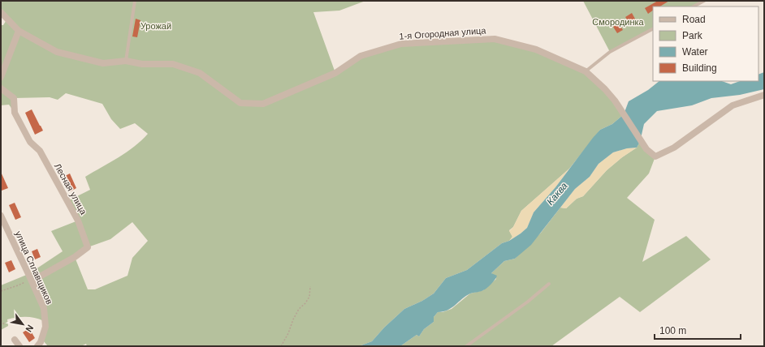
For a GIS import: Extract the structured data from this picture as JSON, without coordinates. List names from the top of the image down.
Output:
{
  "streets": {
    "street": ["1-я Огородная улица", "Лесная улица", "улица Сплавщиков"]
  },
  "crossings": [
    ["Лесная улица", "улица Сплавщиков"]
  ],
  "water": ["Каква"],
  "parks": ["Смородинка", "Урожай"],
  "legend": [
    "Road",
    "Park",
    "Water",
    "Building"
  ],
  "scale_bar": "100 m",
  "north": "bottom right"
}
